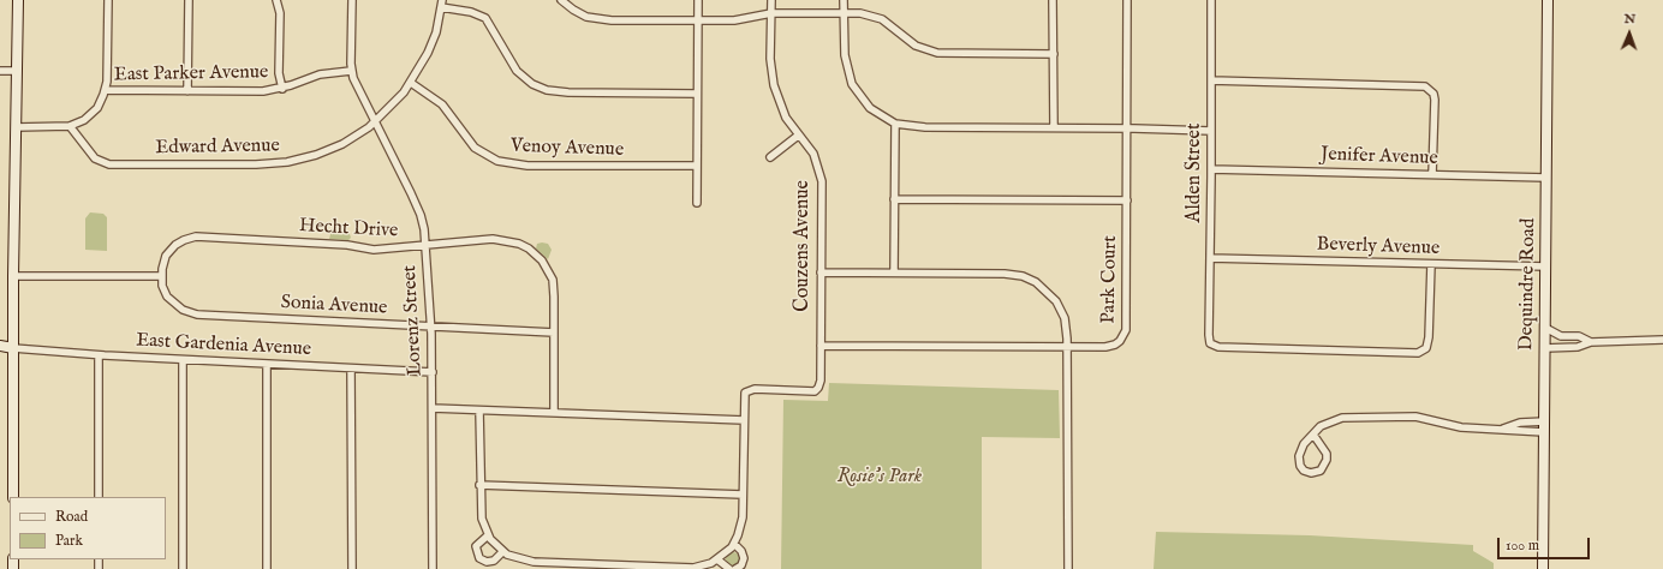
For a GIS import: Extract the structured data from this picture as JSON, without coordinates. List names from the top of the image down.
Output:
{
  "streets": {
    "main road": ["Dequindre Road"],
    "street": [
      "East Parker Avenue",
      "Edward Avenue",
      "Venoy Avenue",
      "Jenifer Avenue",
      "Alden Street",
      "Hecht Drive",
      "Couzens Avenue",
      "Beverly Avenue",
      "Park Court",
      "Sonia Avenue",
      "Lorenz Street",
      "East Gardenia Avenue"
    ]
  },
  "crossings": [
    ["East Parker Avenue", "Edward Avenue"],
    ["East Parker Avenue", "Lorenz Street"],
    ["Edward Avenue", "Venoy Avenue"],
    ["Edward Avenue", "Lorenz Street"],
    ["Jenifer Avenue", "Alden Street"],
    ["Jenifer Avenue", "Dequindre Road"],
    ["Alden Street", "Beverly Avenue"],
    ["Hecht Drive", "Sonia Avenue"],
    ["Hecht Drive", "Lorenz Street"],
    ["Couzens Avenue", "Park Court"],
    ["Beverly Avenue", "Dequindre Road"],
    ["Sonia Avenue", "Lorenz Street"],
    ["Lorenz Street", "East Gardenia Avenue"]
  ],
  "parks": ["Rosie's Park"],
  "legend": ["Road", "Park"],
  "scale_bar": "100 m",
  "north": "top"
}
